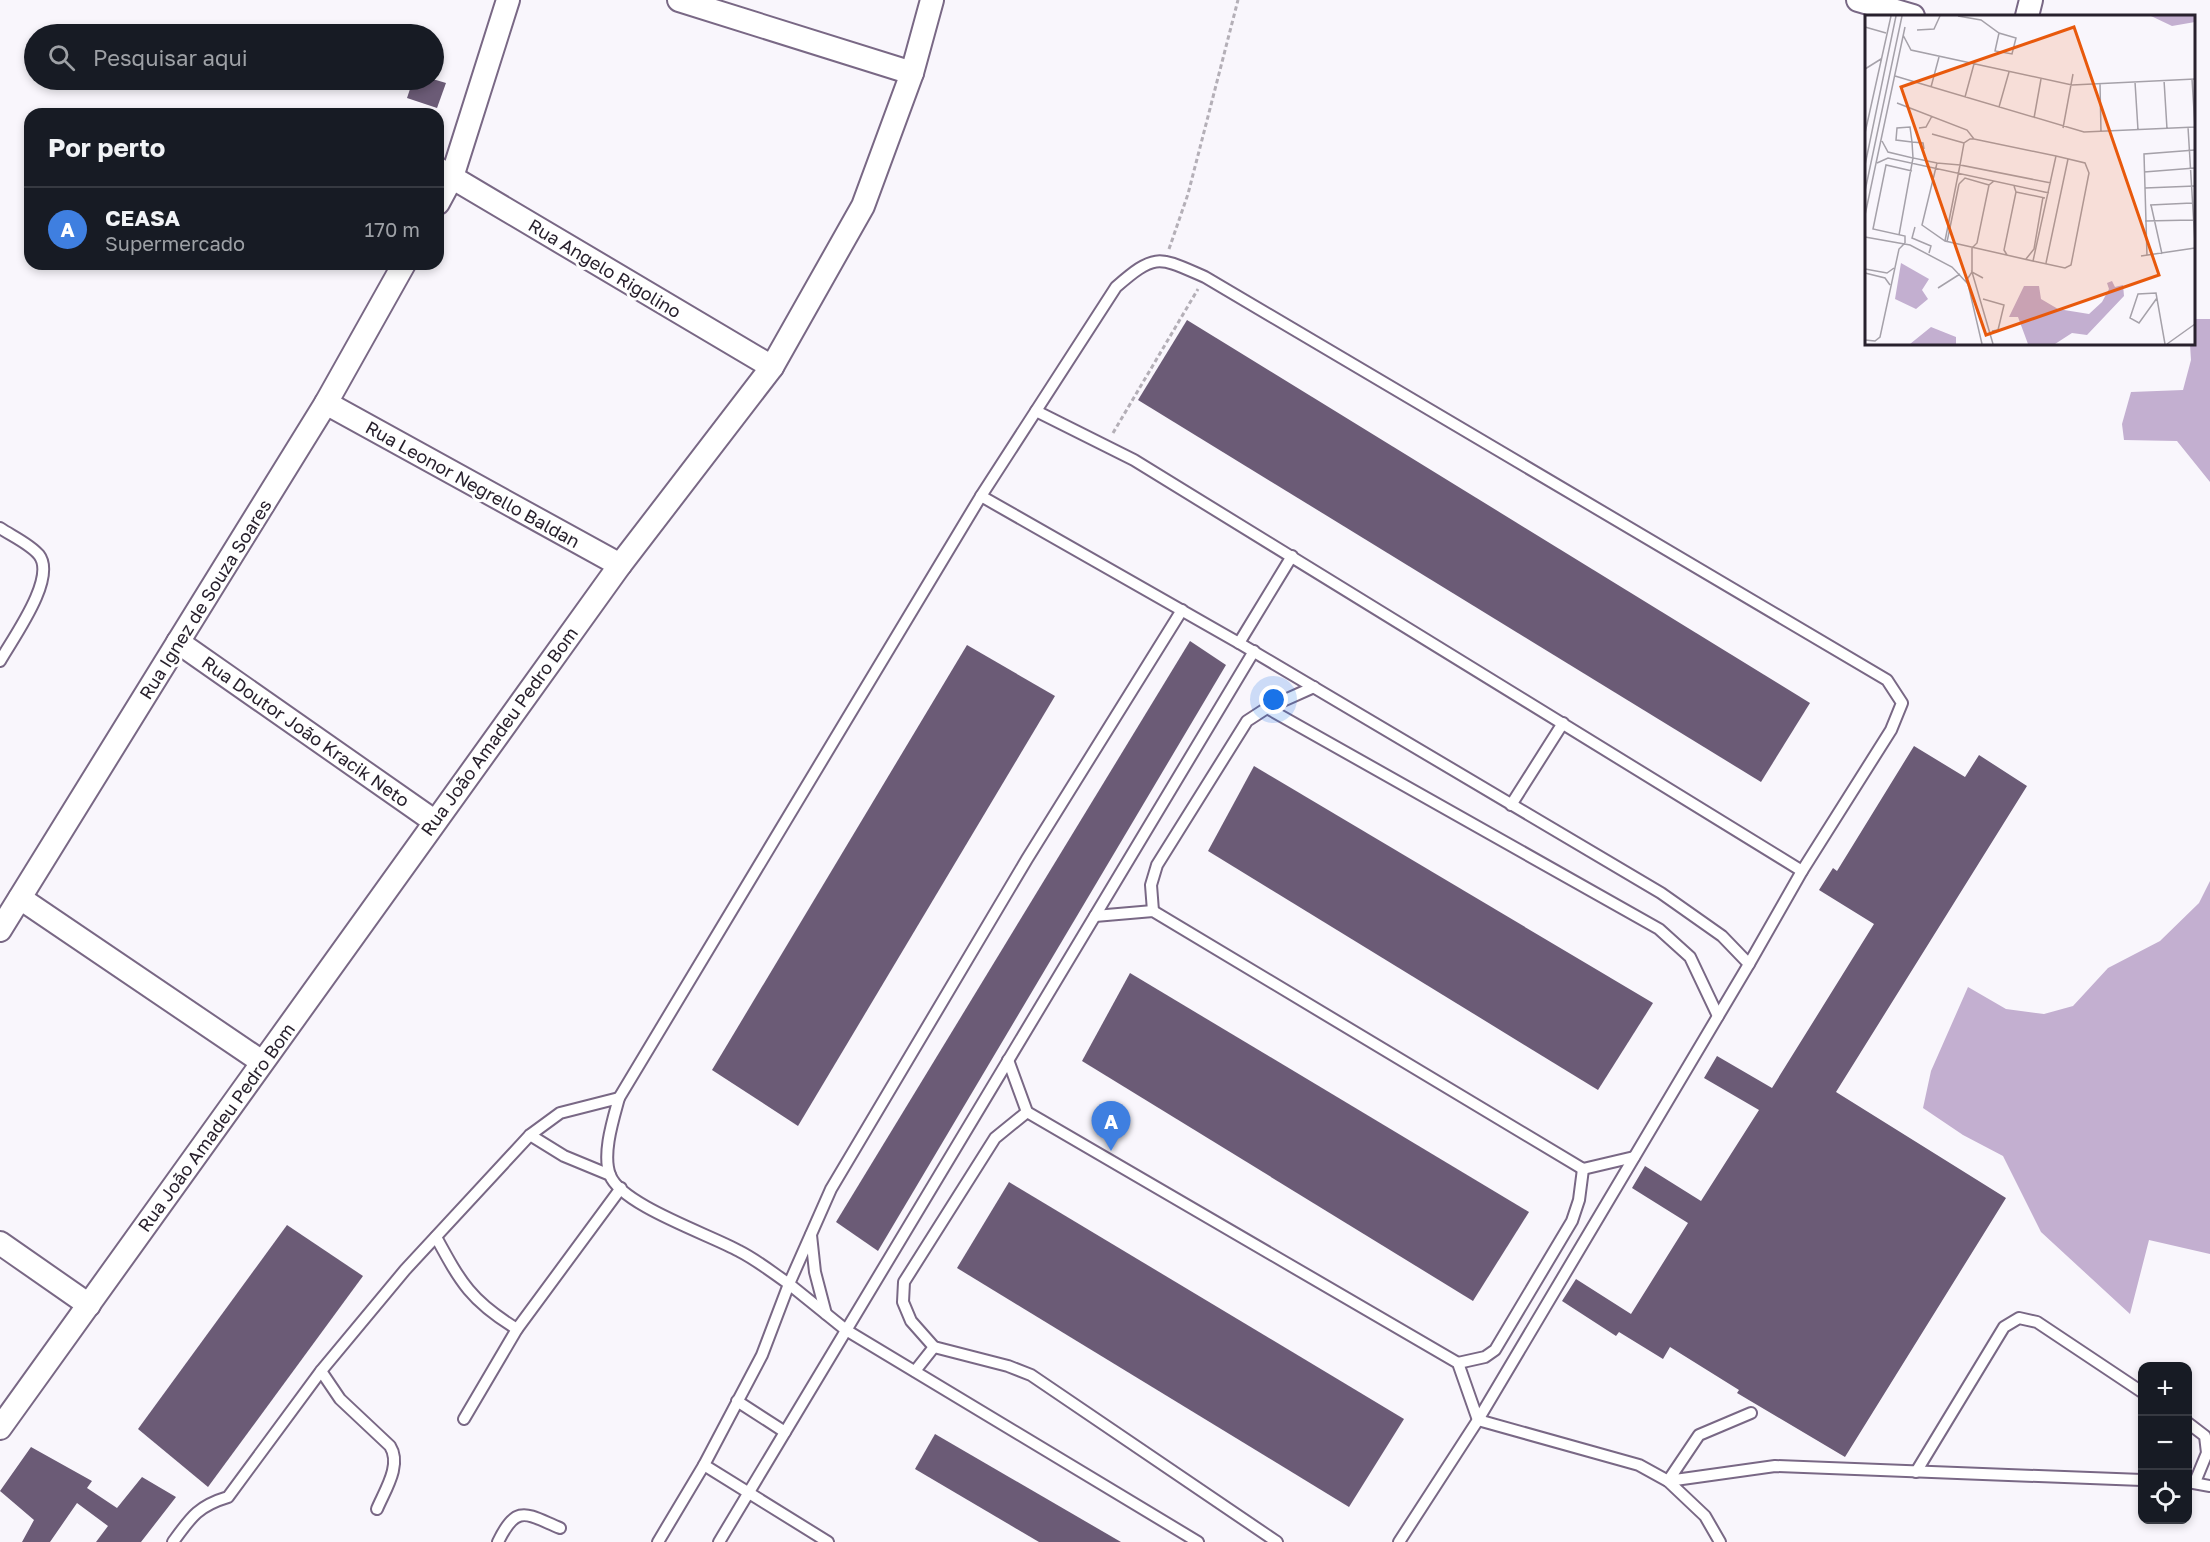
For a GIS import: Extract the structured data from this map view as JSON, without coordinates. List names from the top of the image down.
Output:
{
  "streets": {
    "street": [
      "Rua Angelo Rigolino",
      "Rua Leonor Negrello Baldan",
      "Rua Ignez de Souza Soares",
      "Rua Doutor João Kracik Neto",
      "Rua João Amadeu Pedro Bom"
    ]
  },
  "crossings": [
    ["Rua Angelo Rigolino", "Rua João Amadeu Pedro Bom"],
    ["Rua Leonor Negrello Baldan", "Rua Ignez de Souza Soares"],
    ["Rua Leonor Negrello Baldan", "Rua João Amadeu Pedro Bom"],
    ["Rua Ignez de Souza Soares", "Rua Doutor João Kracik Neto"],
    ["Rua Doutor João Kracik Neto", "Rua João Amadeu Pedro Bom"]
  ],
  "page": {
    "search": "Pesquisar aqui",
    "heading": "Por perto",
    "list": [
      {
        "mark": "A",
        "name": "CEASA",
        "note": "Supermercado",
        "value": "170 m"
      }
    ],
    "pins": "A",
    "map_buttons": ["+", "−"]
  }
}
